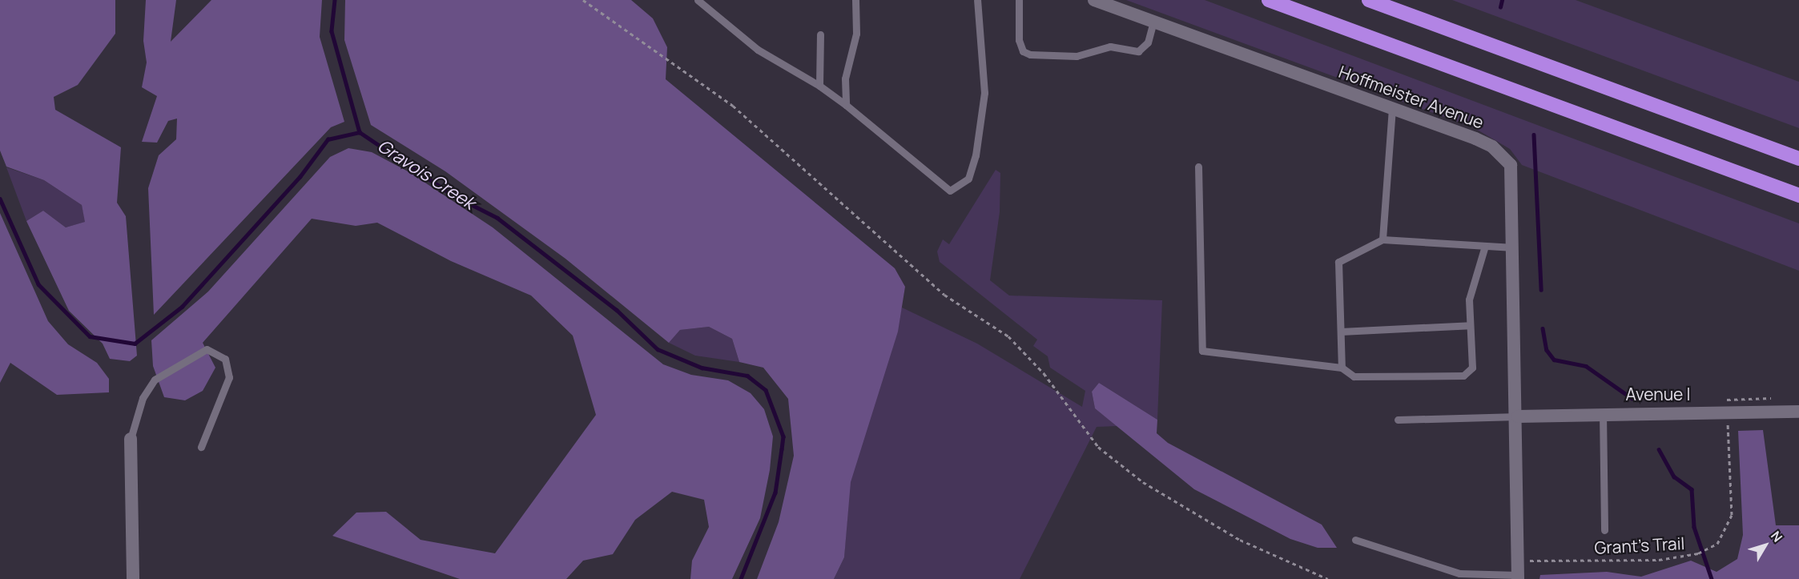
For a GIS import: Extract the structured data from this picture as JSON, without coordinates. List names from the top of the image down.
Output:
{
  "streets": {
    "street": ["Hoffmeister Avenue", "Avenue I"],
    "path": ["Grant's Trail"]
  },
  "crossings": [
    ["Hoffmeister Avenue", "Avenue I"]
  ],
  "water": ["Gravois Creek"],
  "north": "top right"
}
